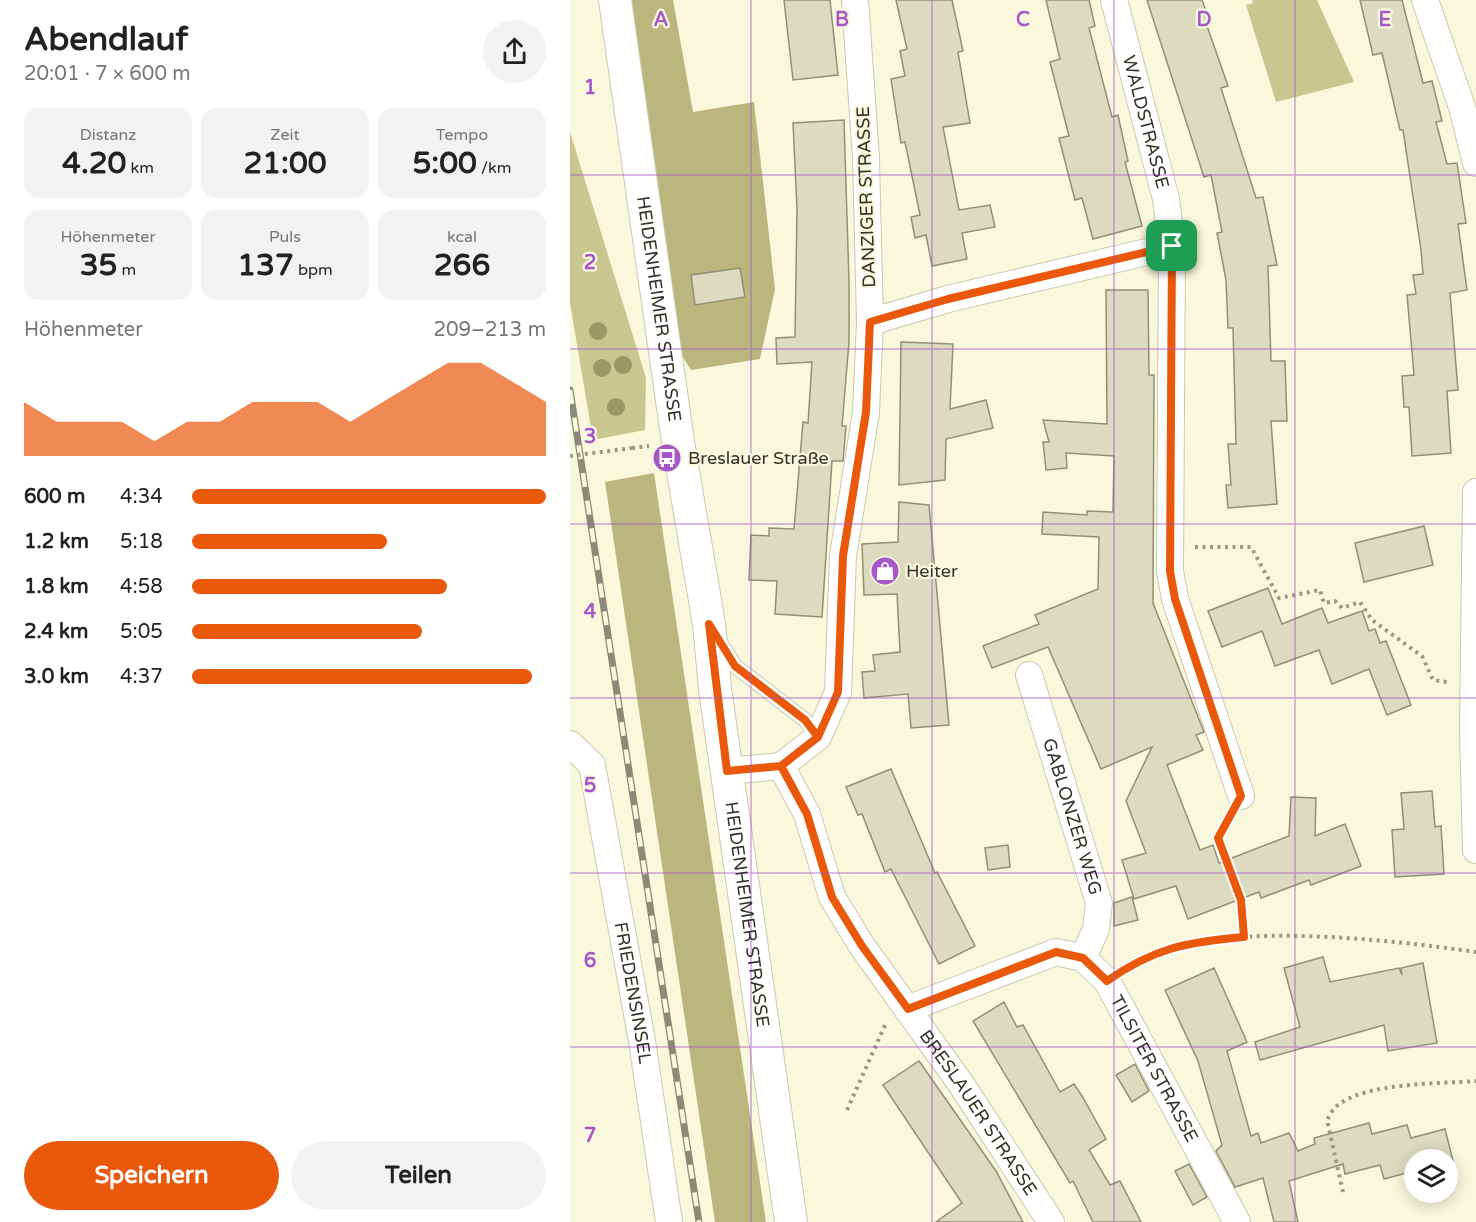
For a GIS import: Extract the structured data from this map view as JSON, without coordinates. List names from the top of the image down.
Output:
{
  "streets": {
    "street": [
      "WALDSTRASSE",
      "DANZIGER STRASSE",
      "HEIDENHEIMER STRASSE",
      "GABLONZER WEG",
      "FRIEDENSINSEL",
      "TILSITER STRASSE",
      "BRESLAUER STRASSE"
    ]
  },
  "crossings": [
    ["DANZIGER STRASSE", "BRESLAUER STRASSE"],
    ["GABLONZER WEG", "TILSITER STRASSE"]
  ],
  "places": {
    "bus stop": ["Breslauer Straße"],
    "shop": ["Heiter"]
  },
  "page": {
    "heading": ["Abendlauf", "20:01 · 7 × 600 m"],
    "stats": [
      ["Distanz", "4.20 km"],
      ["Zeit", "21:00"],
      ["Tempo", "5:00 /km"],
      ["Höhenmeter", "35 m"],
      ["Puls", "137 bpm"],
      ["kcal", "266"]
    ],
    "chart": ["Höhenmeter", "209–213 m"],
    "list": [
      {
        "name": "600 m",
        "note": "4:34"
      },
      {
        "name": "1.2 km",
        "note": "5:18"
      },
      {
        "name": "1.8 km",
        "note": "4:58"
      },
      {
        "name": "2.4 km",
        "note": "5:05"
      },
      {
        "name": "3.0 km",
        "note": "4:37"
      }
    ],
    "buttons": ["Speichern", "Teilen"]
  },
  "grid": {
    "columns": [
      "A",
      "B",
      "C",
      "D",
      "E"
    ],
    "rows": [
      "1",
      "2",
      "3",
      "4",
      "5",
      "6",
      "7"
    ]
  }
}
